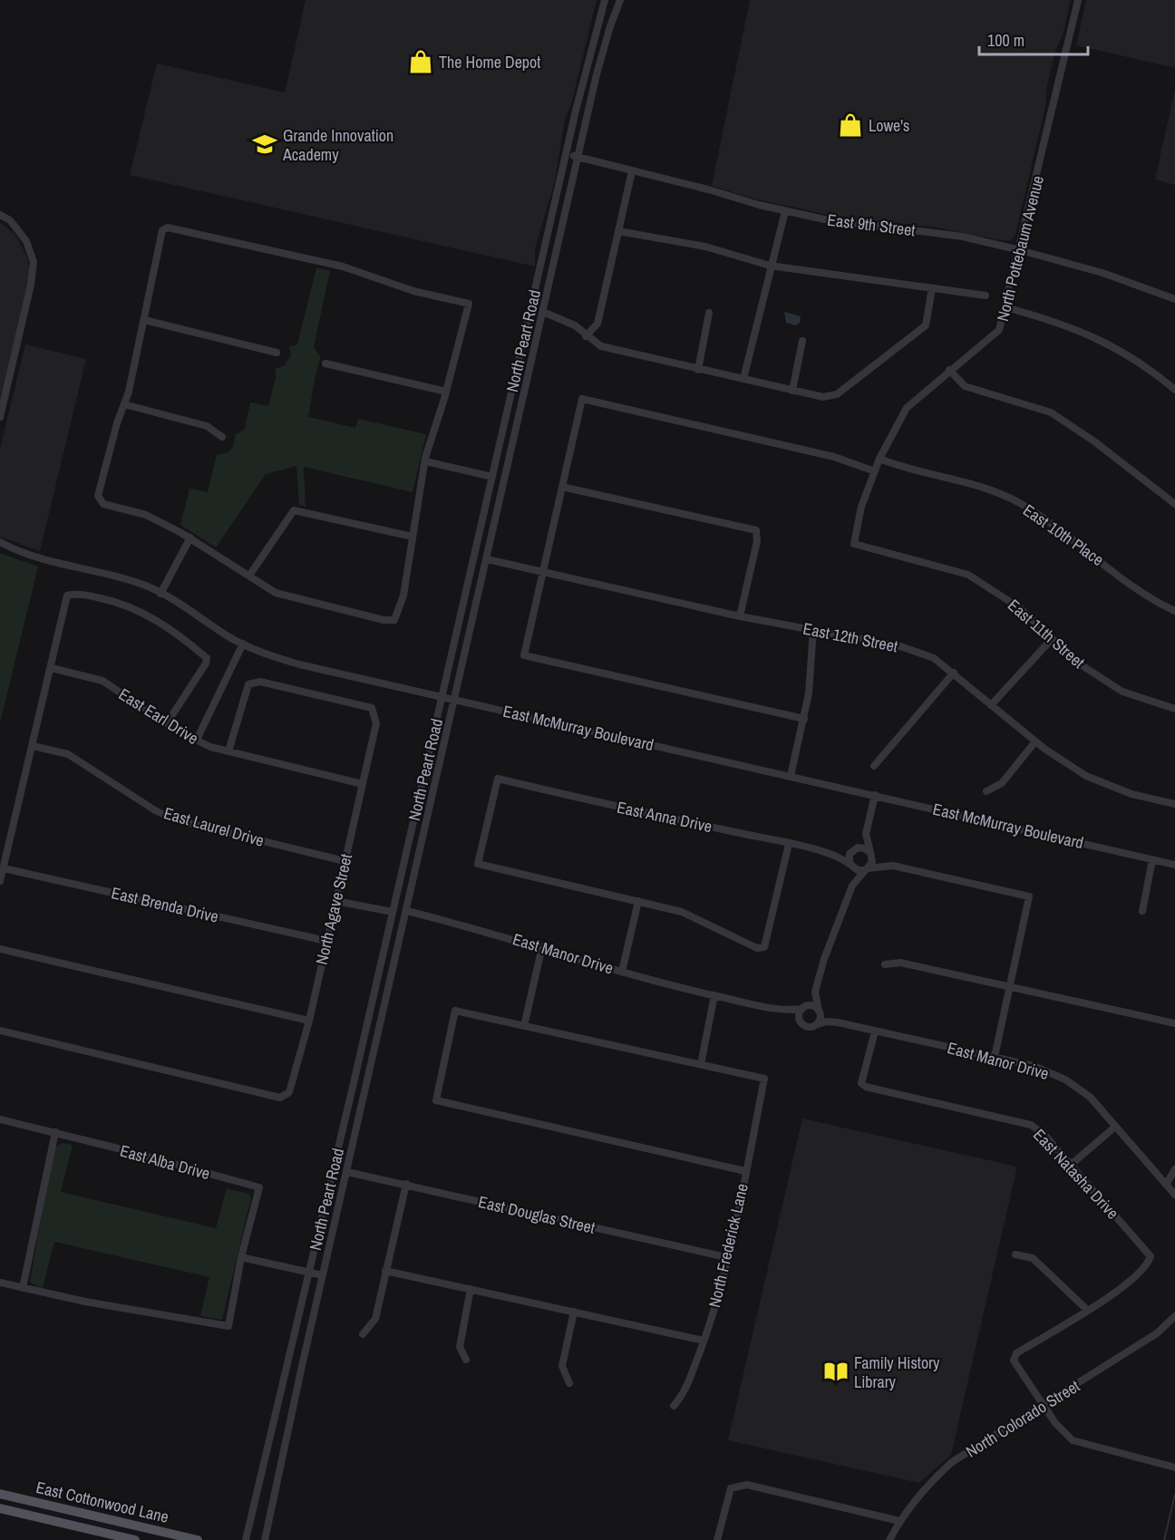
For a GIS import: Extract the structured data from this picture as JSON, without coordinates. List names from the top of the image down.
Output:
{
  "streets": {
    "main road": ["East Cottonwood Lane"],
    "street": [
      "East 9th Street",
      "North Pottebaum Avenue",
      "North Peart Road",
      "East 10th Place",
      "East 11th Street",
      "East 12th Street",
      "East Earl Drive",
      "East McMurray Boulevard",
      "East Anna Drive",
      "East Laurel Drive",
      "East Brenda Drive",
      "North Agave Street",
      "East Manor Drive",
      "East Alba Drive",
      "East Natasha Drive",
      "East Douglas Street",
      "North Frederick Lane",
      "North Colorado Street"
    ]
  },
  "crossings": [
    ["East 9th Street", "North Pottebaum Avenue"],
    ["East 9th Street", "North Peart Road"],
    ["North Pottebaum Avenue", "East 10th Place"],
    ["North Pottebaum Avenue", "East 11th Street"],
    ["North Peart Road", "East 12th Street"],
    ["North Peart Road", "East McMurray Boulevard"],
    ["North Peart Road", "East Manor Drive"],
    ["North Peart Road", "East Douglas Street"],
    ["East Earl Drive", "North Agave Street"],
    ["East Laurel Drive", "North Agave Street"],
    ["East Brenda Drive", "North Agave Street"],
    ["East Manor Drive", "East Natasha Drive"],
    ["East Douglas Street", "North Frederick Lane"]
  ],
  "places": {
    "shop": ["The Home Depot", "Lowe's"],
    "school or university": ["Grande Innovation Academy"],
    "library": ["Family History Library"]
  },
  "scale_bar": "100 m"
}
